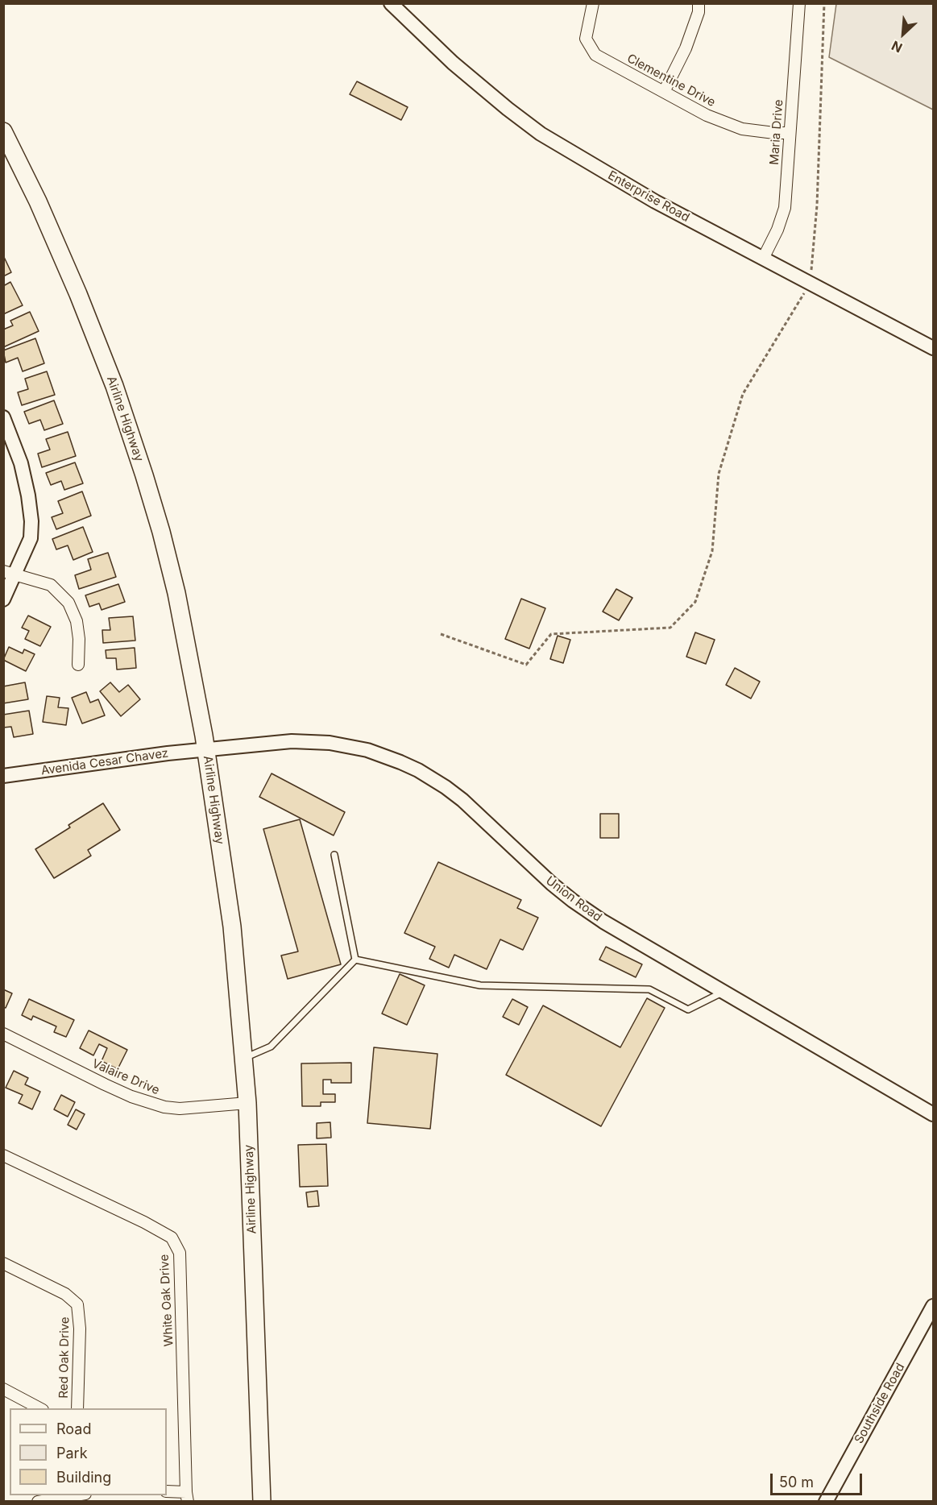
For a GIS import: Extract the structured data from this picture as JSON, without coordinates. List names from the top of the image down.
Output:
{
  "streets": {
    "main road": ["Airline Highway"],
    "street": [
      "Clementine Drive",
      "Maria Drive",
      "Enterprise Road",
      "Avenida Cesar Chavez",
      "Union Road",
      "Valaire Drive",
      "White Oak Drive",
      "Red Oak Drive",
      "Southside Road"
    ]
  },
  "crossings": [
    ["Clementine Drive", "Maria Drive"],
    ["Maria Drive", "Enterprise Road"],
    ["Airline Highway", "Avenida Cesar Chavez"],
    ["Airline Highway", "Union Road"],
    ["Airline Highway", "Valaire Drive"],
    ["Avenida Cesar Chavez", "Union Road"]
  ],
  "legend": ["Road", "Park", "Building"],
  "scale_bar": "50 m",
  "north": "bottom left"
}
